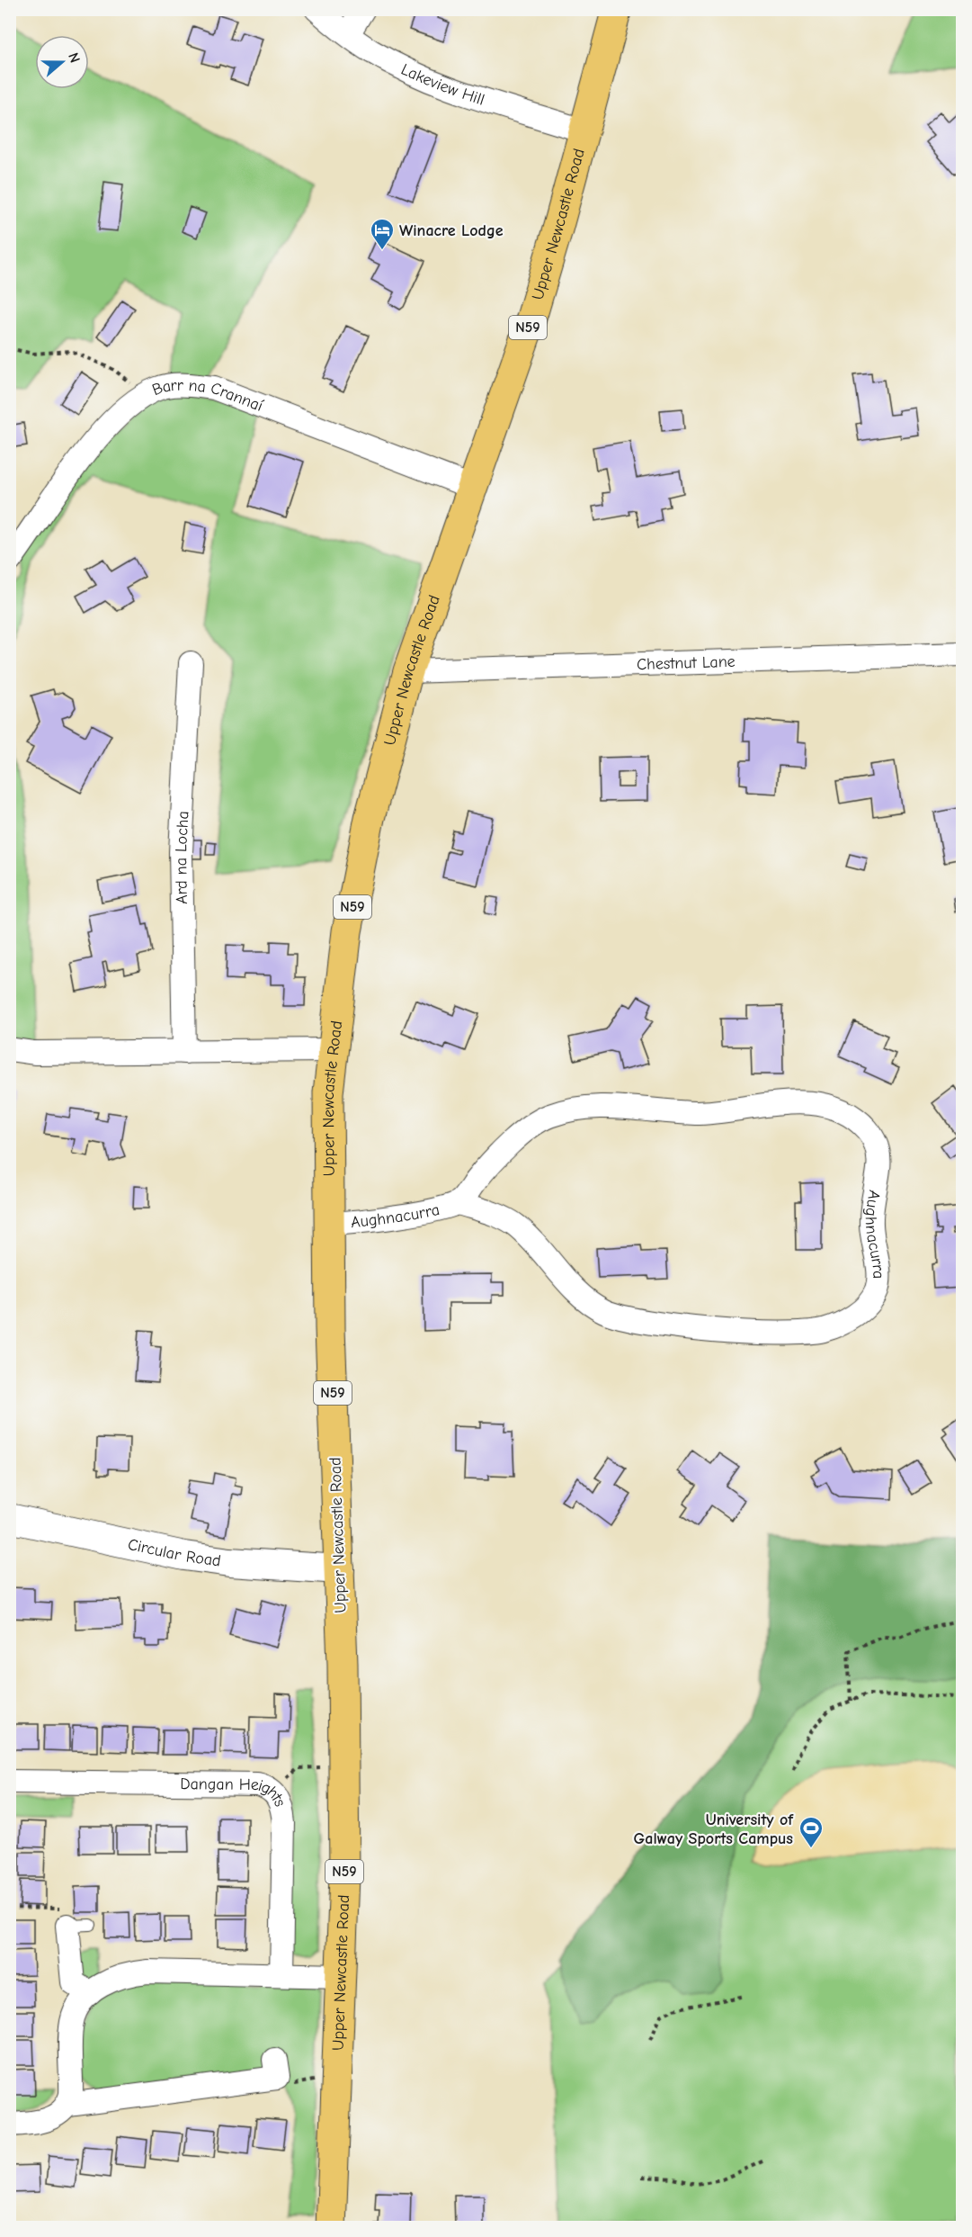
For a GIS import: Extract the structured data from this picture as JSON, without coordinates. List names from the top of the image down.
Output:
{
  "streets": {
    "main road": ["Upper Newcastle Road", "N59"],
    "street": [
      "Lakeview Hill",
      "Barr na Crannaí",
      "Chestnut Lane",
      "Ard na Locha",
      "Aughnacurra",
      "Circular Road",
      "Dangan Heights"
    ]
  },
  "crossings": [
    ["Lakeview Hill", "Upper Newcastle Road"],
    ["Upper Newcastle Road", "Barr na Crannaí"],
    ["Upper Newcastle Road", "Chestnut Lane"],
    ["Upper Newcastle Road", "Aughnacurra"],
    ["Upper Newcastle Road", "Circular Road"]
  ],
  "places": {
    "hotel": ["Winacre Lodge"],
    "sports": ["University of Galway Sports Campus"]
  },
  "north": "right"
}
